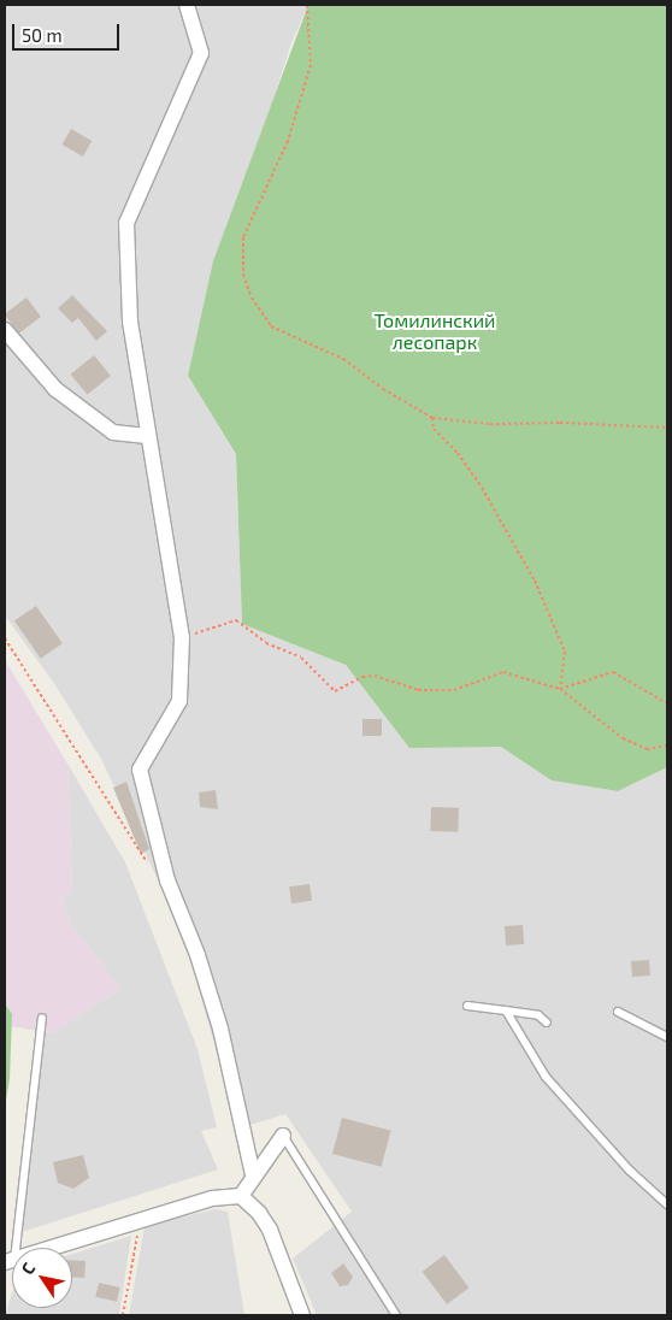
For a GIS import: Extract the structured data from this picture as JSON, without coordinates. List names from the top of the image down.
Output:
{
  "parks": ["Томилинский лесопарк"],
  "scale_bar": "50 m",
  "north": "top left"
}
